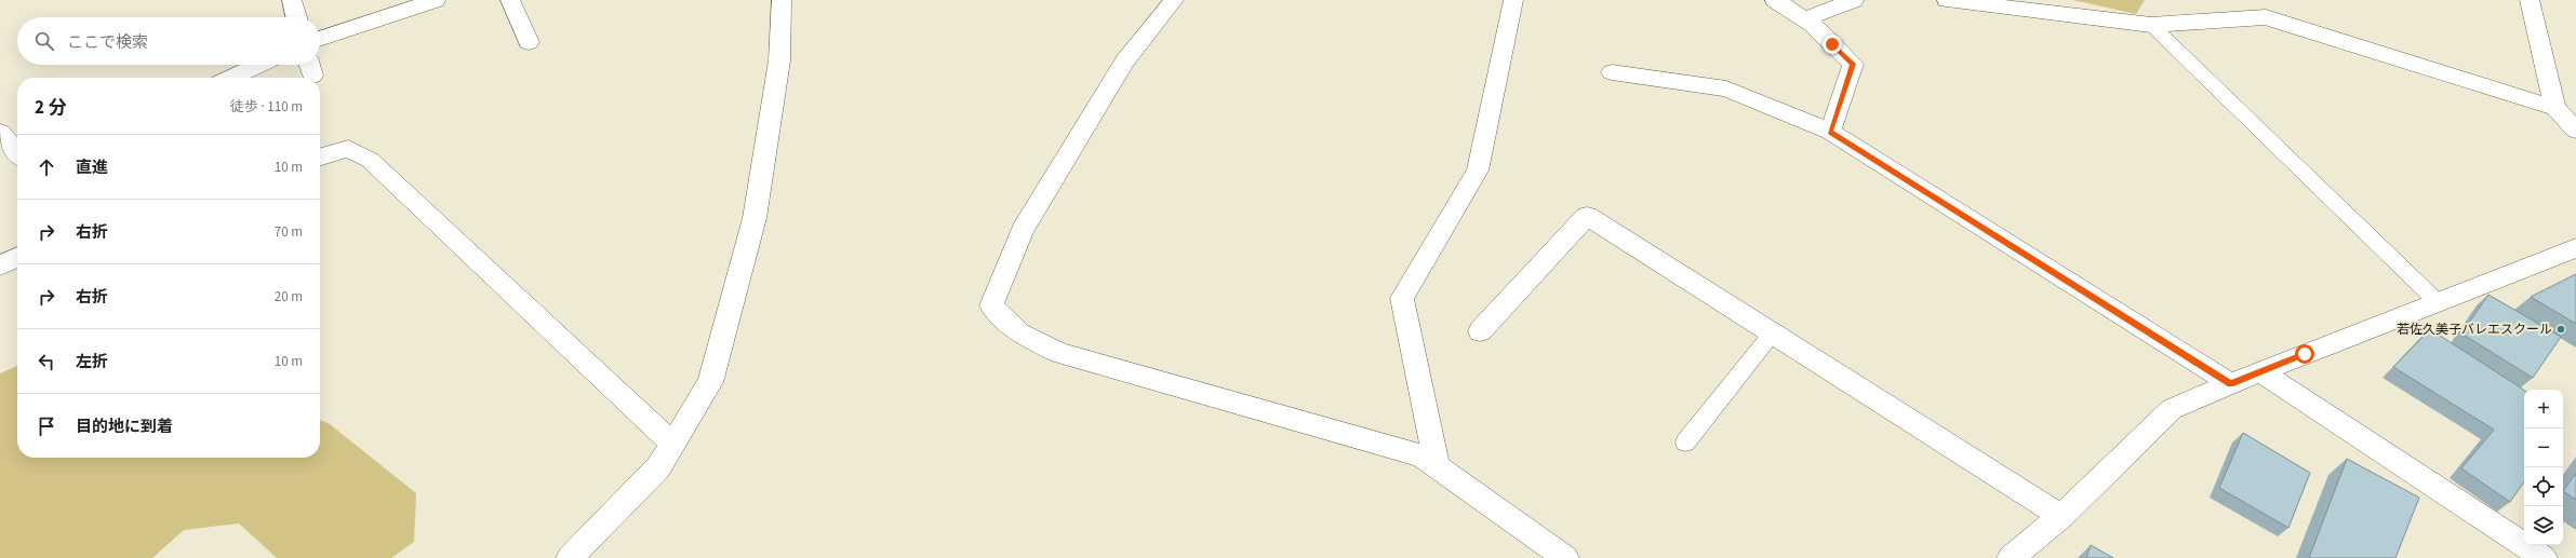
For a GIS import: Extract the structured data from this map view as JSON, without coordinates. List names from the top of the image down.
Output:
{
  "places": ["若佐久美子バレエスクール"],
  "page": {
    "search": "ここで検索",
    "heading": ["2 分", "徒歩 · 110 m"],
    "list": [
      ["直進", "10 m"],
      ["右折", "70 m"],
      ["右折", "20 m"],
      ["左折", "10 m"],
      "目的地に到着"
    ],
    "map_buttons": ["+", "−"]
  }
}
